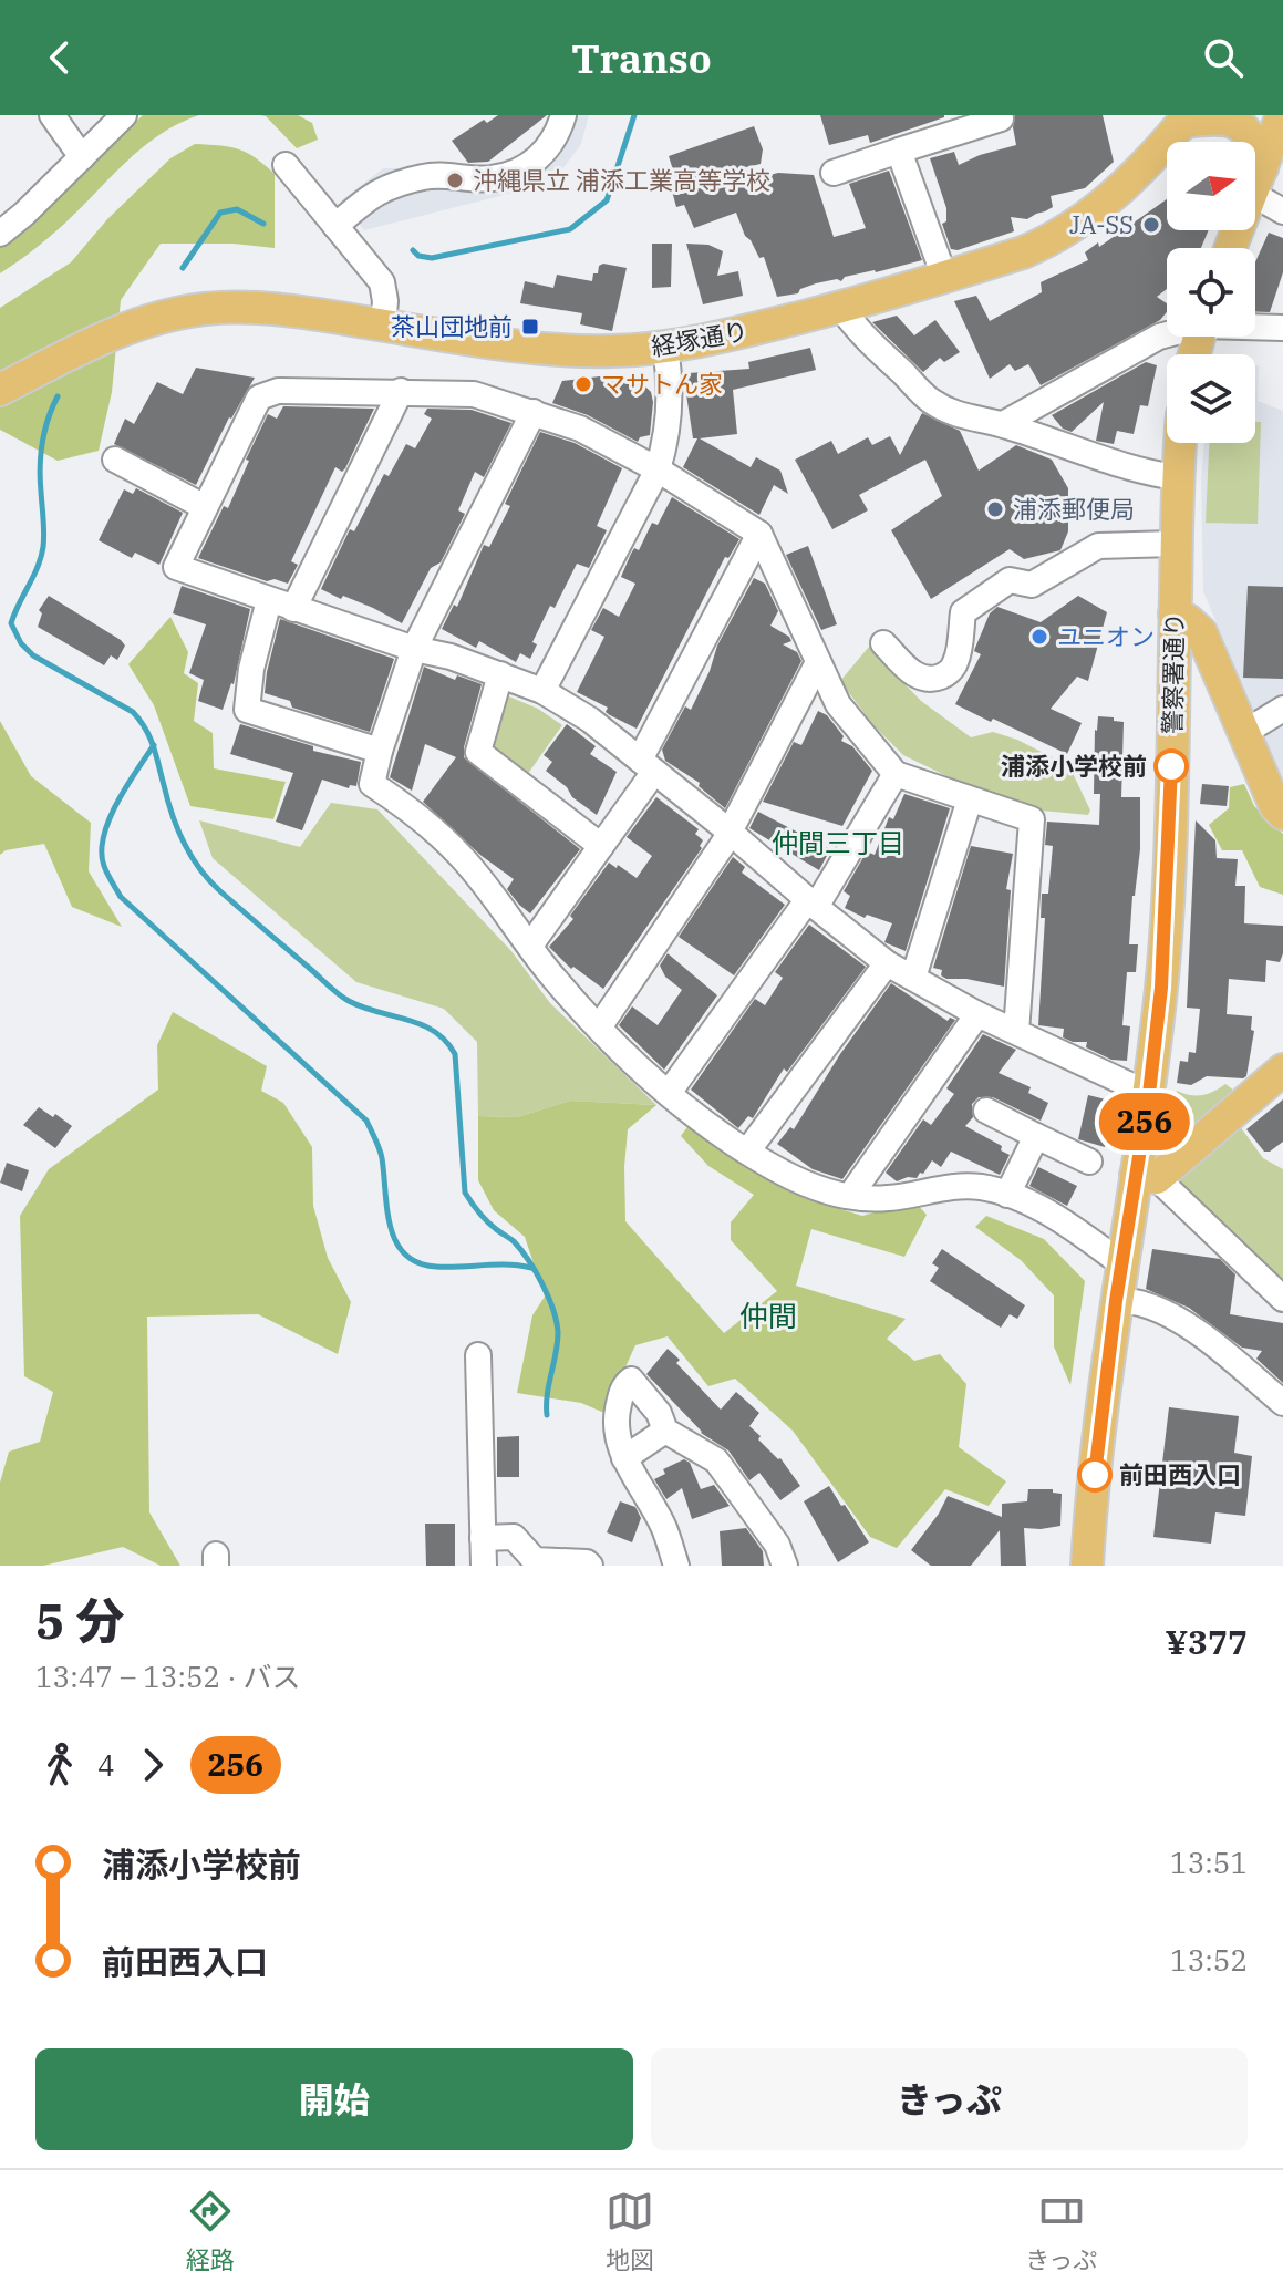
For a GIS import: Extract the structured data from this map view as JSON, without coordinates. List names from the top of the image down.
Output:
{
  "streets": {
    "main road": ["経塚通り", "警察署通り"]
  },
  "districts": ["仲間三丁目", "仲間"],
  "places": {
    "other": [
      "沖縄県立 浦添工業高等学校",
      "JA-SS",
      "マサトん家",
      "浦添郵便局",
      "ユニオン",
      "浦添小学校前",
      "前田西入口"
    ],
    "transit": ["茶山団地前"]
  },
  "lines": ["bus line 256"],
  "north": "right",
  "page": {
    "header": "Transo",
    "on_map": "256",
    "heading": ["5 分", "13:47 – 13:52 · バス", "¥377"],
    "legs": ["4", "256"],
    "list": [
      {
        "name": "浦添小学校前",
        "value": "13:51"
      },
      {
        "name": "前田西入口",
        "value": "13:52"
      }
    ],
    "buttons": ["開始", "きっぷ"],
    "tabs": ["経路", "地図", "きっぷ"]
  }
}
